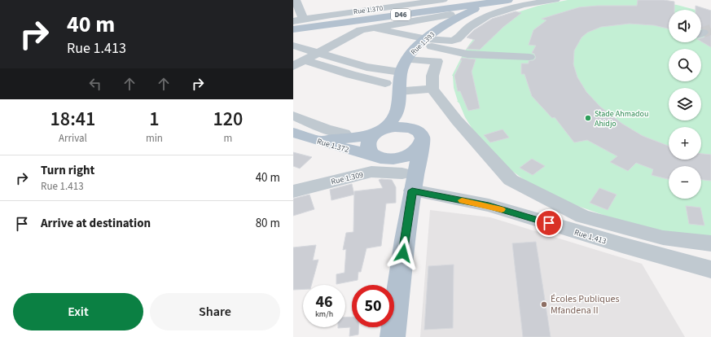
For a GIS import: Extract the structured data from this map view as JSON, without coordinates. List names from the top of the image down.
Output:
{
  "streets": {
    "main road": ["D46", "Rue 1.393", "Rue 1.372"],
    "street": ["Rue 1.370", "Rue 1.309", "Rue 1.413"]
  },
  "crossings": [
    ["D46", "Rue 1.393"],
    ["Rue 1.309", "Rue 1.413"]
  ],
  "places": ["Stade Ahmadou Ahidjo", "Écoles Publiques Mfandena II"],
  "page": {
    "turn": ["40 m", "Rue 1.413"],
    "map_buttons": ["+", "−"],
    "eta": [
      "18:41",
      "Arrival",
      "1",
      "min",
      "120",
      "m"
    ],
    "list": [
      {
        "name": "Turn right",
        "note": "Rue 1.413",
        "value": "40 m"
      },
      {
        "name": "Arrive at destination",
        "value": "80 m"
      }
    ],
    "speed": "46 km/h",
    "limit": "50",
    "buttons": ["Exit", "Share"]
  }
}
